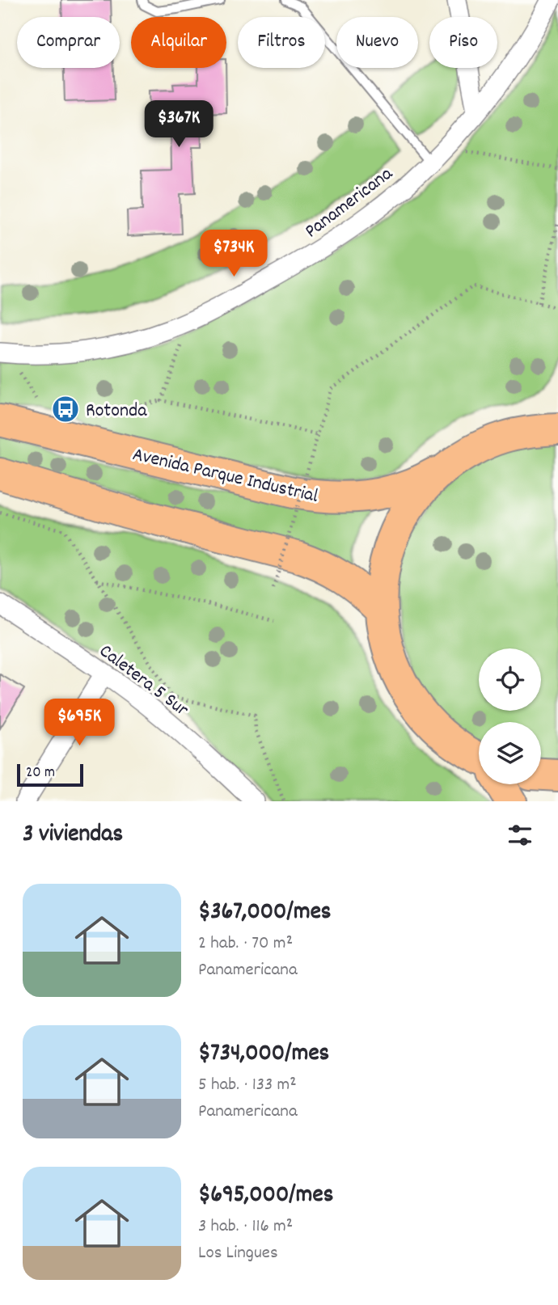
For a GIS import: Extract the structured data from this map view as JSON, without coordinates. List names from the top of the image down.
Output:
{
  "streets": {
    "highway": ["Avenida Parque Industrial"],
    "street": ["Panamericana", "Caletera 5 Sur"]
  },
  "places": {
    "bus stop": ["Rotonda"]
  },
  "scale_bar": "20 m",
  "page": {
    "chip": [
      "Comprar",
      "Alquilar",
      "Filtros",
      "Nuevo",
      "Piso"
    ],
    "price": ["$367K", "$734K", "$695K"],
    "scale": "20 m",
    "heading": "3 viviendas",
    "list": [
      {
        "name": "$367,000/mes",
        "note": "2 hab. · 70 m² · Panamericana"
      },
      {
        "name": "$734,000/mes",
        "note": "5 hab. · 133 m² · Panamericana"
      },
      {
        "name": "$695,000/mes",
        "note": "3 hab. · 116 m² · Los Lingues"
      }
    ]
  }
}
